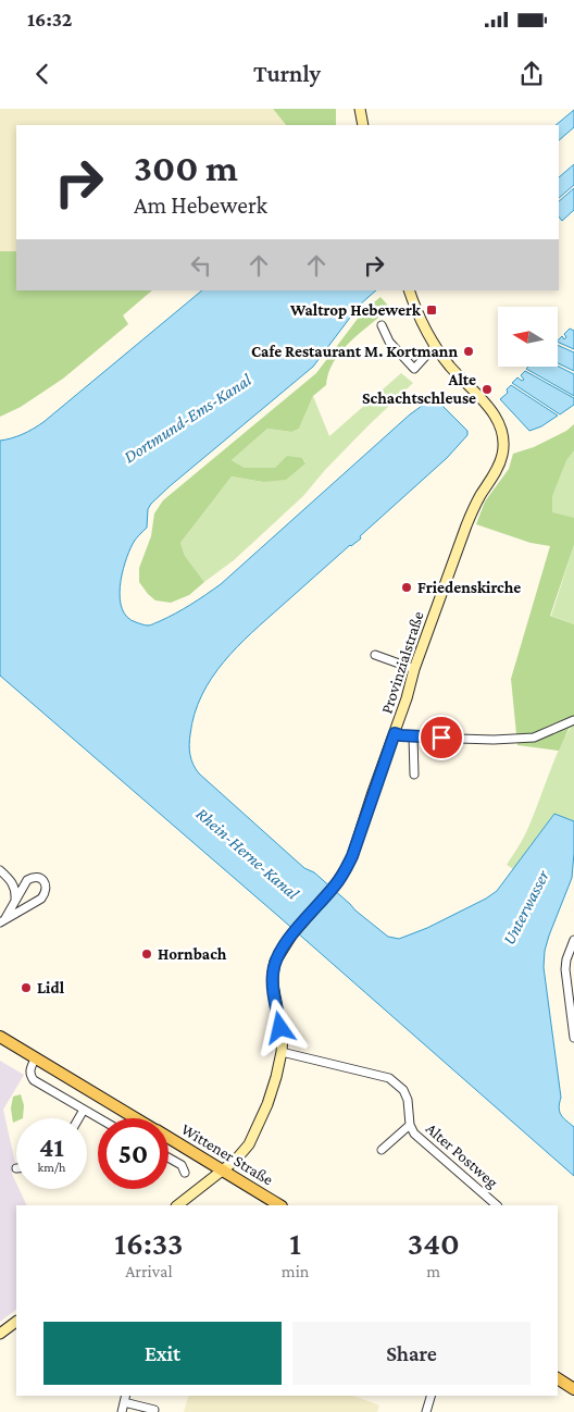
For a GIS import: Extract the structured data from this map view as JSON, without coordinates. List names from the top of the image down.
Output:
{
  "streets": {
    "main road": ["Provinzialstraße", "Wittener Straße"],
    "street": ["Alter Postweg"]
  },
  "crossings": [
    ["Provinzialstraße", "Wittener Straße"],
    ["Provinzialstraße", "Alter Postweg"]
  ],
  "water": ["Dortmund-Ems-Kanal", "Rhein-Herne-Kanal", "Unterwasser"],
  "places": {
    "transit": ["Waltrop Hebewerk"],
    "other": [
      "Cafe Restaurant M. Kortmann",
      "Alte Schachtschleuse",
      "Friedenskirche",
      "Hornbach",
      "Lidl"
    ]
  },
  "north": "left",
  "page": {
    "status": "16:32",
    "header": "Turnly",
    "turn": ["300 m", "Am Hebewerk"],
    "speed": "41 km/h",
    "limit": "50",
    "eta": [
      "16:33",
      "Arrival",
      "1",
      "min",
      "340",
      "m"
    ],
    "buttons": ["Exit", "Share"]
  }
}
